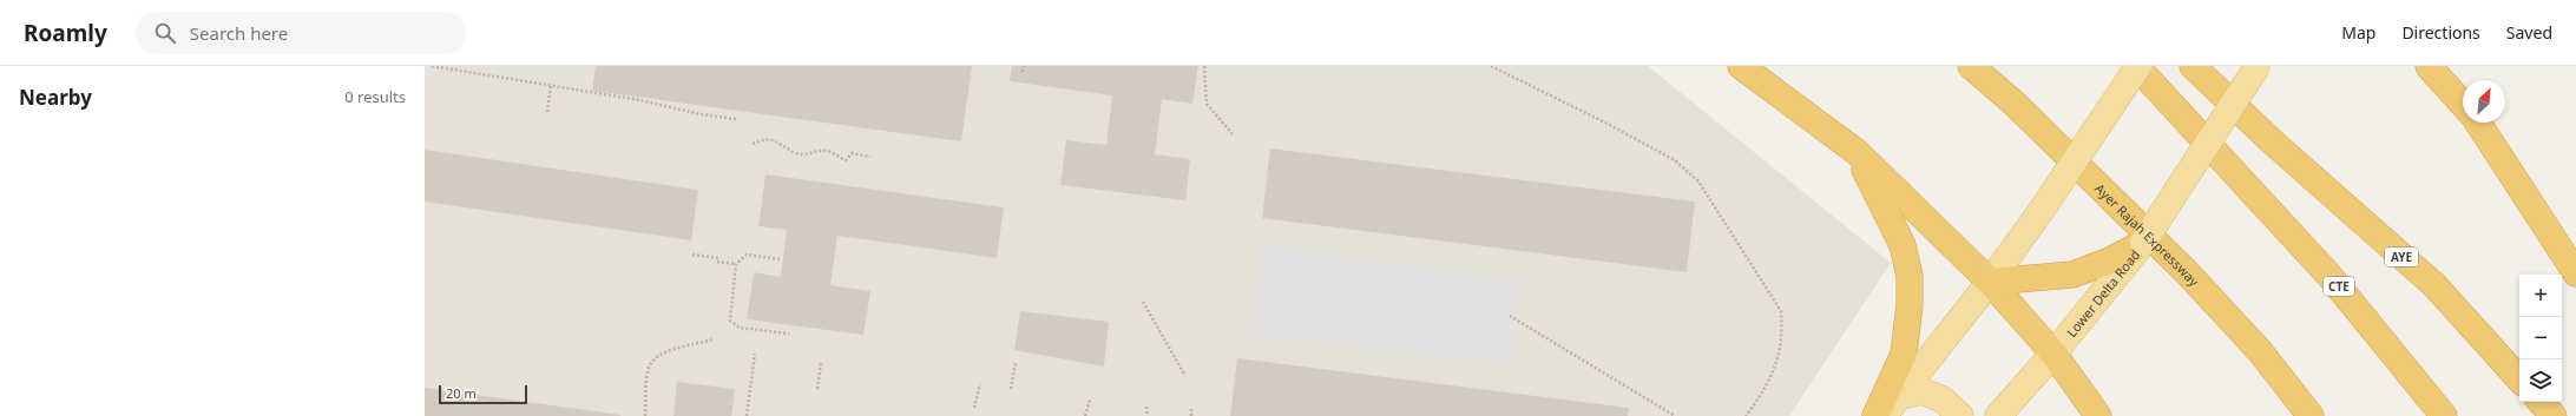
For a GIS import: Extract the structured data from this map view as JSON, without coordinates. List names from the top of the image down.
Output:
{
  "streets": {
    "highway": ["Ayer Rajah Expressway", "AYE", "CTE"],
    "main road": ["Lower Delta Road"]
  },
  "scale_bar": "20 m",
  "north": "top right",
  "page": {
    "header": "Roamly",
    "search": "Search here",
    "nav": ["Map", "Directions", "Saved"],
    "heading": ["Nearby", "0 results"],
    "map_buttons": ["+", "−"],
    "scale": "20 m"
  }
}
